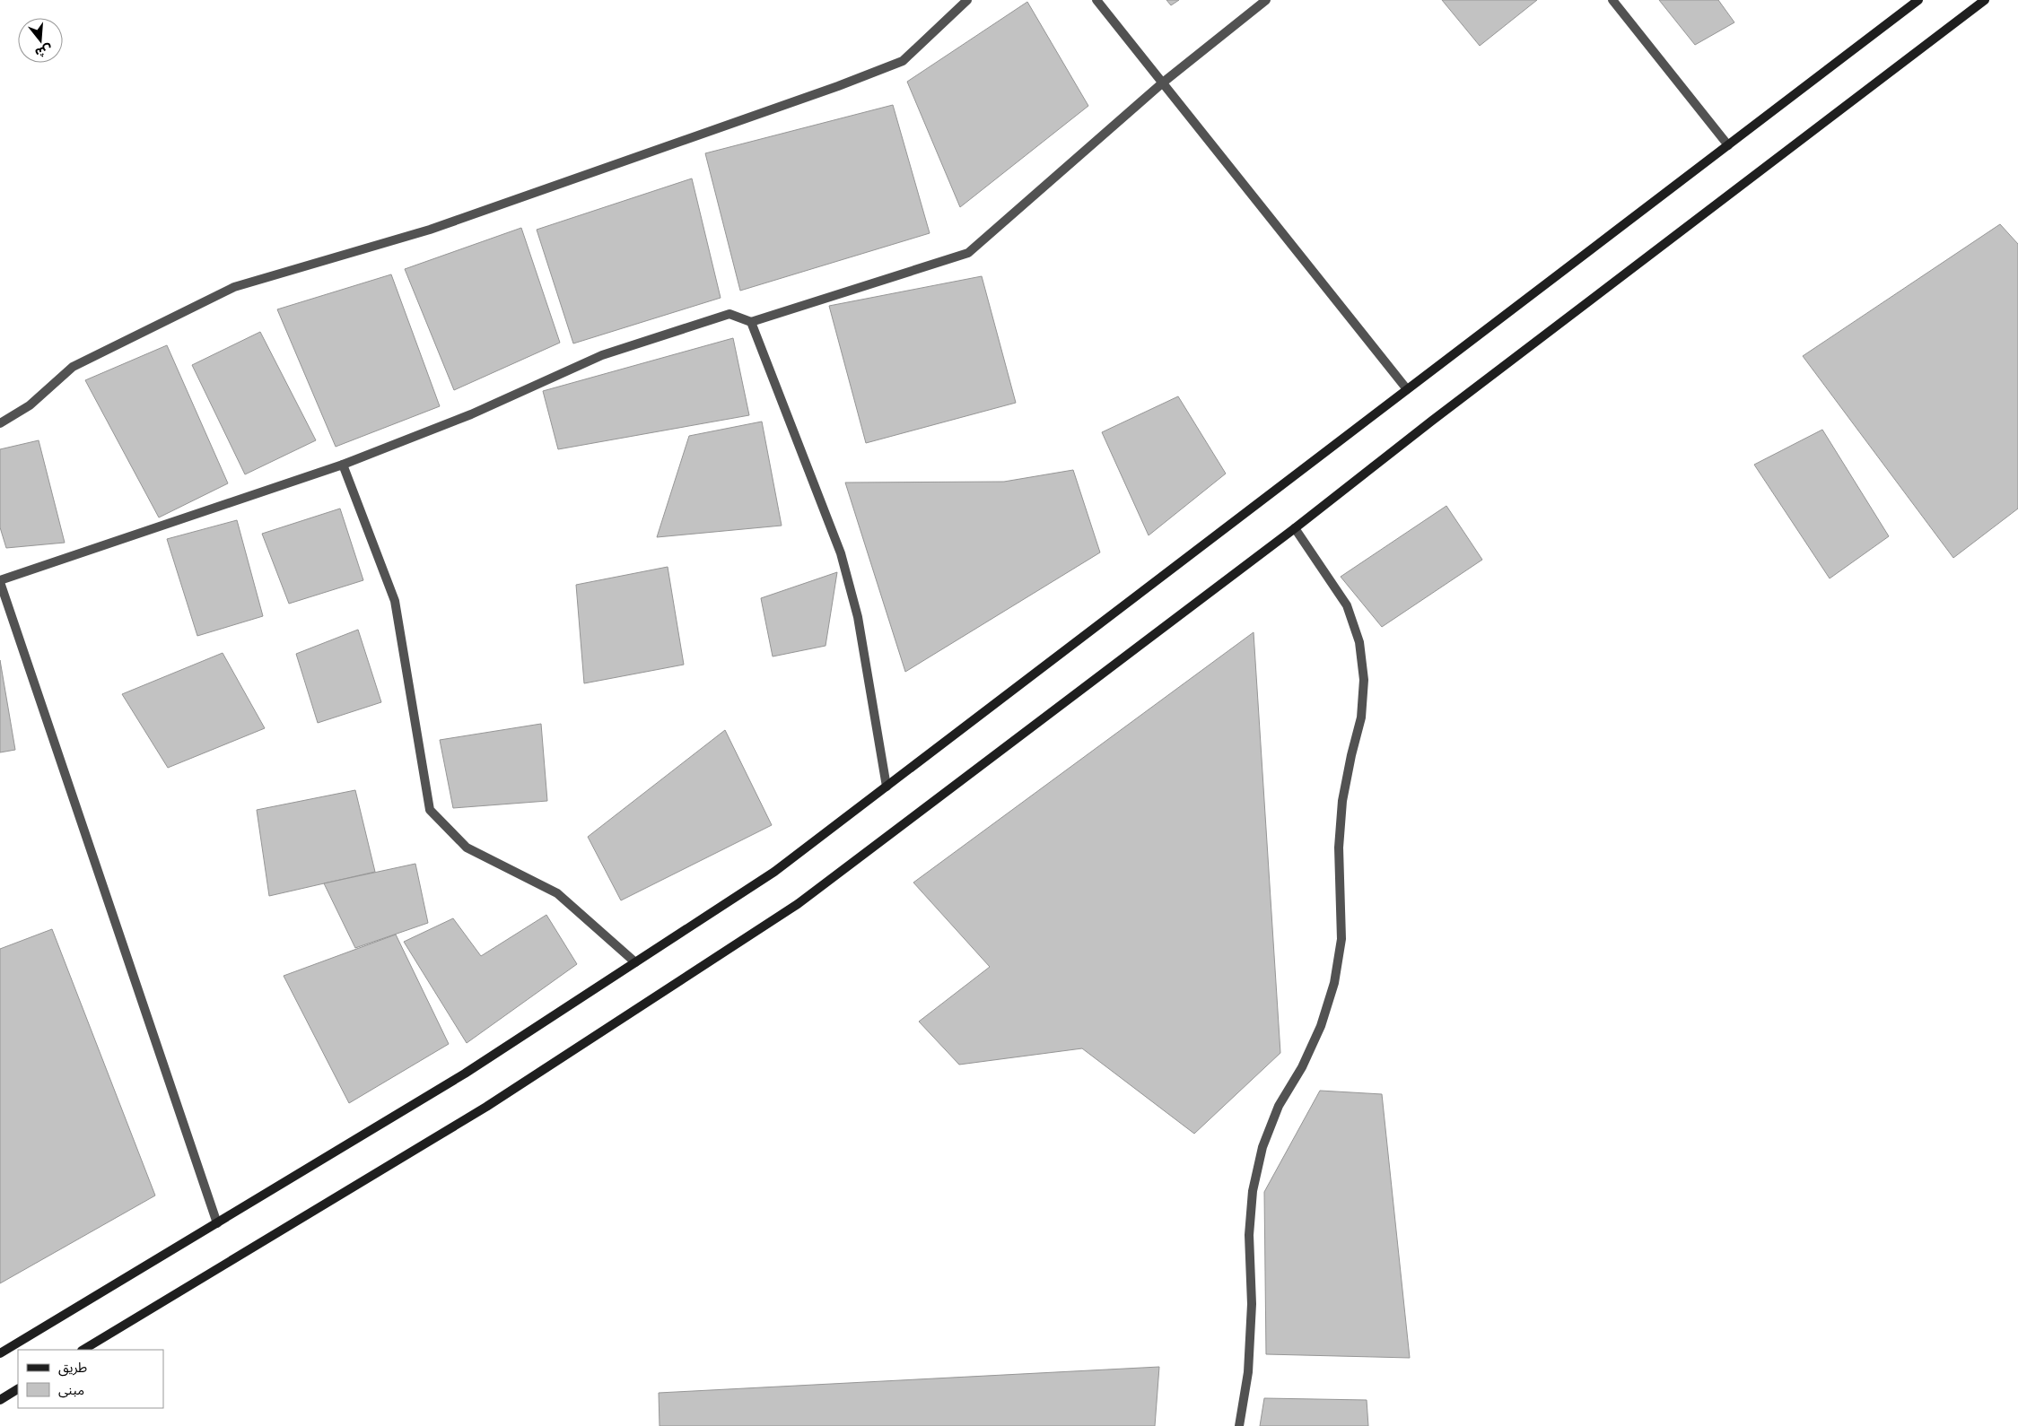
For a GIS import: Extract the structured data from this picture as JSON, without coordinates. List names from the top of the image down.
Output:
{
  "legend": ["طريق", "مبنى"],
  "north": "bottom"
}
